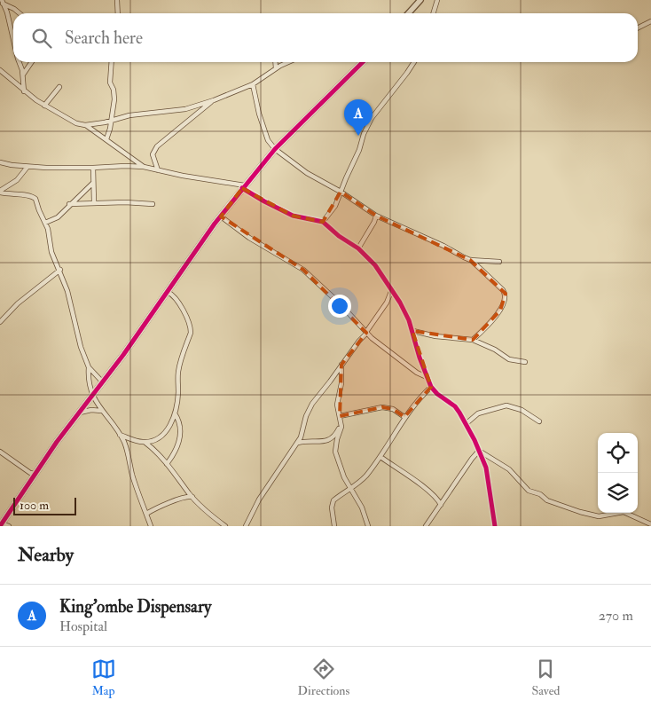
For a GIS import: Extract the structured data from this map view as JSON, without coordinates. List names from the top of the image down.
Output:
{
  "scale_bar": "100 m",
  "page": {
    "search": "Search here",
    "pins": "A",
    "scale": "100 m",
    "heading": "Nearby",
    "list": [
      {
        "mark": "A",
        "name": "King'ombe Dispensary",
        "note": "Hospital",
        "value": "270 m"
      }
    ],
    "nav": ["Map", "Directions", "Saved"]
  }
}
